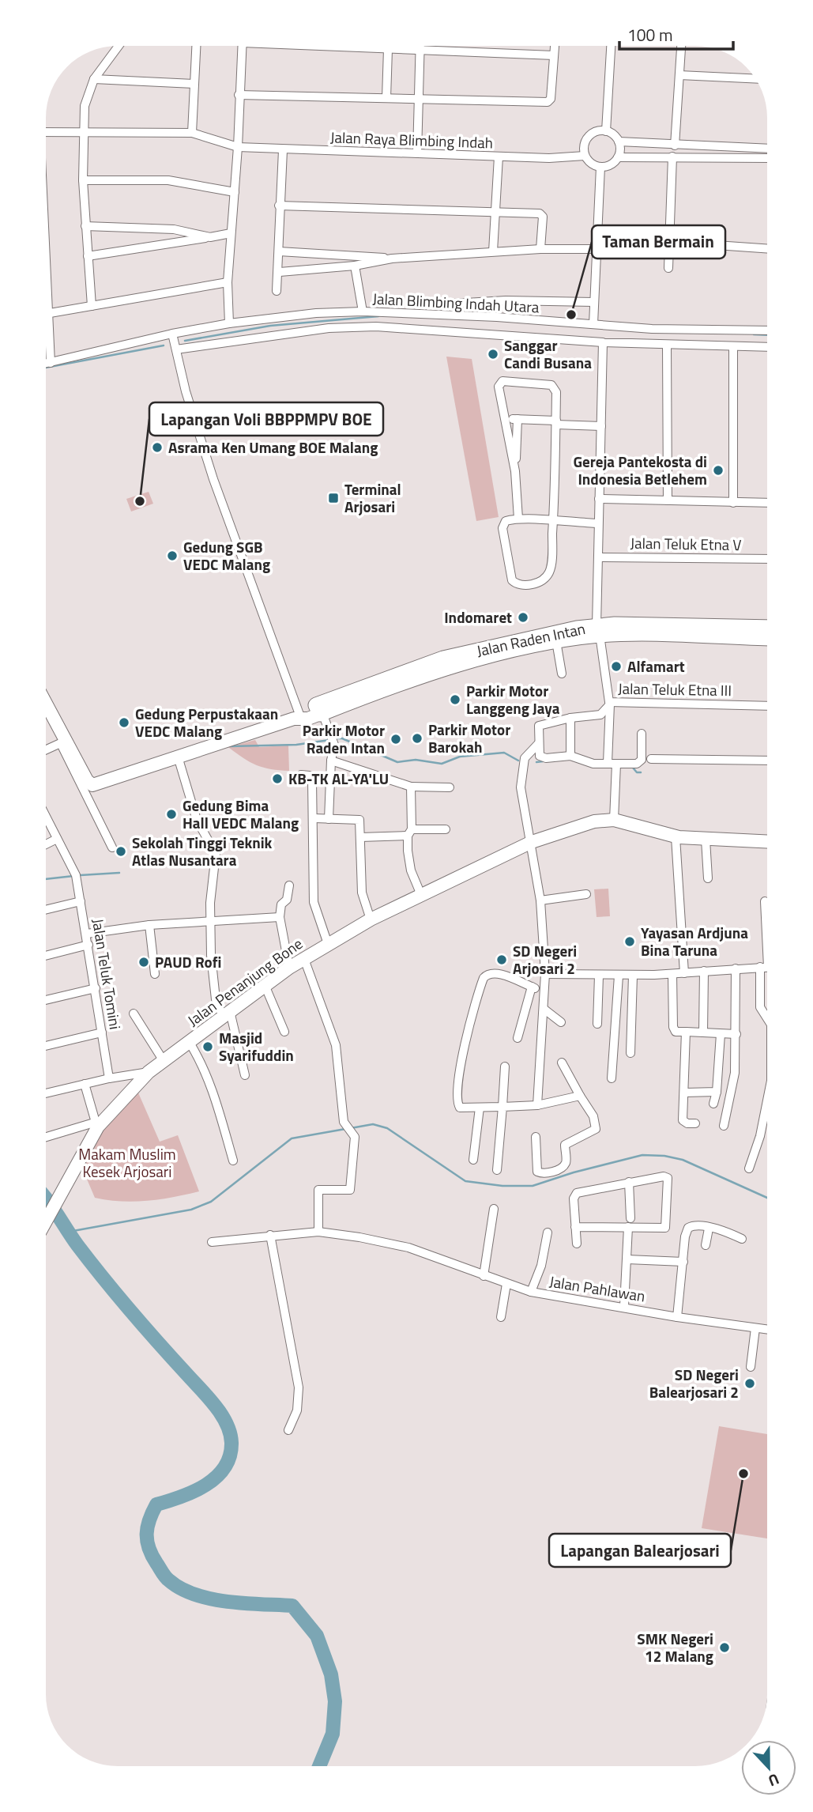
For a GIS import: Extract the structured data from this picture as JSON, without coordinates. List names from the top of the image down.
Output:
{
  "streets": {
    "highway": ["Jalan Raden Intan"],
    "street": [
      "Jalan Raya Blimbing Indah",
      "Jalan Blimbing Indah Utara",
      "Jalan Teluk Etna V",
      "Jalan Teluk Etna III",
      "Jalan Teluk Tomini",
      "Jalan Penanjung Bone",
      "Jalan Pahlawan"
    ]
  },
  "crossings": [
    ["Jalan Blimbing Indah Utara", "Jalan Teluk Etna III"],
    ["Jalan Teluk Etna V", "Jalan Teluk Etna III"],
    ["Jalan Raden Intan", "Jalan Teluk Etna III"]
  ],
  "parks": ["Makam Muslim Kesek Arjosari"],
  "places": {
    "other": [
      "Taman Bermain",
      "Sanggar Candi Busana",
      "Asrama Ken Umang BOE Malang",
      "Gereja Pantekosta di Indonesia Betlehem",
      "Lapangan Voli BBPPMPV BOE",
      "Gedung SGB VEDC Malang",
      "Indomaret",
      "Alfamart",
      "Parkir Motor Langgeng Jaya",
      "Gedung Perpustakaan VEDC Malang",
      "Parkir Motor Barokah",
      "Parkir Motor Raden Intan",
      "KB-TK AL-YA'LU",
      "Gedung Bima Hall VEDC Malang",
      "Sekolah Tinggi Teknik Atlas Nusantara",
      "Yayasan Ardjuna Bina Taruna",
      "SD Negeri Arjosari 2",
      "PAUD Rofi",
      "Masjid Syarifuddin",
      "SD Negeri Balearjosari 2",
      "Lapangan Balearjosari",
      "SMK Negeri 12 Malang"
    ],
    "transit": ["Terminal Arjosari"]
  },
  "scale_bar": "100 m",
  "north": "bottom"
}
